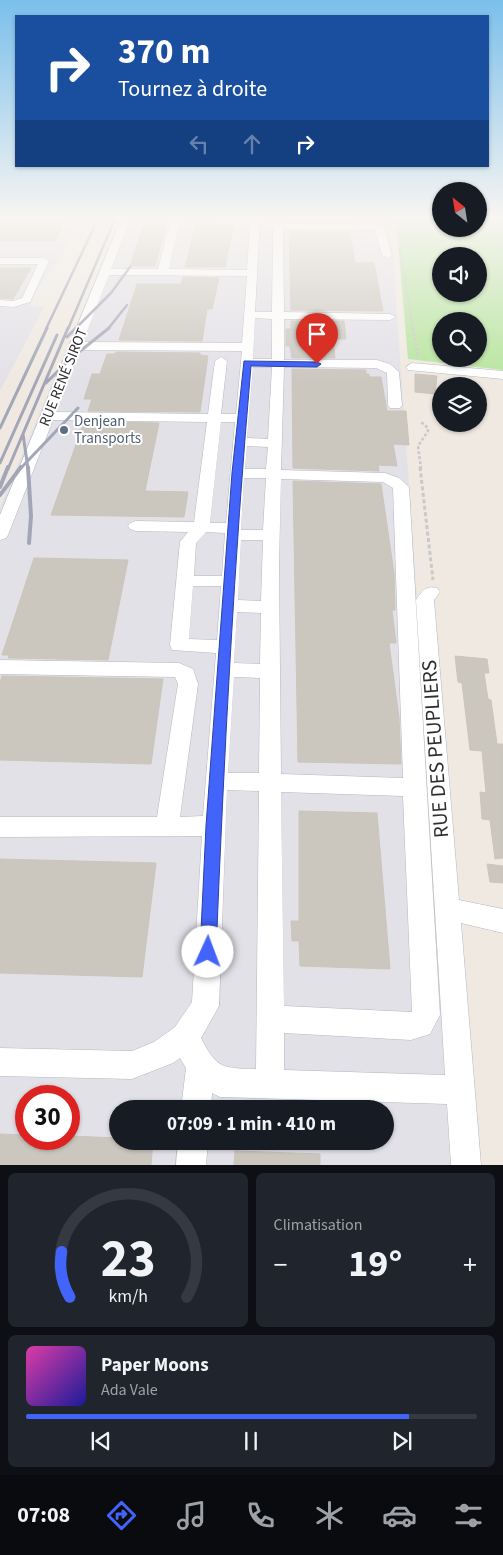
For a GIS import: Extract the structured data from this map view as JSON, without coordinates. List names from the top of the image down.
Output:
{
  "streets": {
    "street": ["RUE RENÉ SIROT", "RUE DES PEUPLIERS"]
  },
  "places": ["Denjean Transports"],
  "north": "top left",
  "page": {
    "turn": ["370 m", "Tournez à droite"],
    "limit": "30",
    "trip": "07:09 · 1 min · 410 m",
    "tile": "Climatisation",
    "heat": ["−", "19°", "+"],
    "song": ["Paper Moons", "Ada Vale"],
    "tabs": "07:08",
    "gauge": ["23", "km/h"]
  }
}
